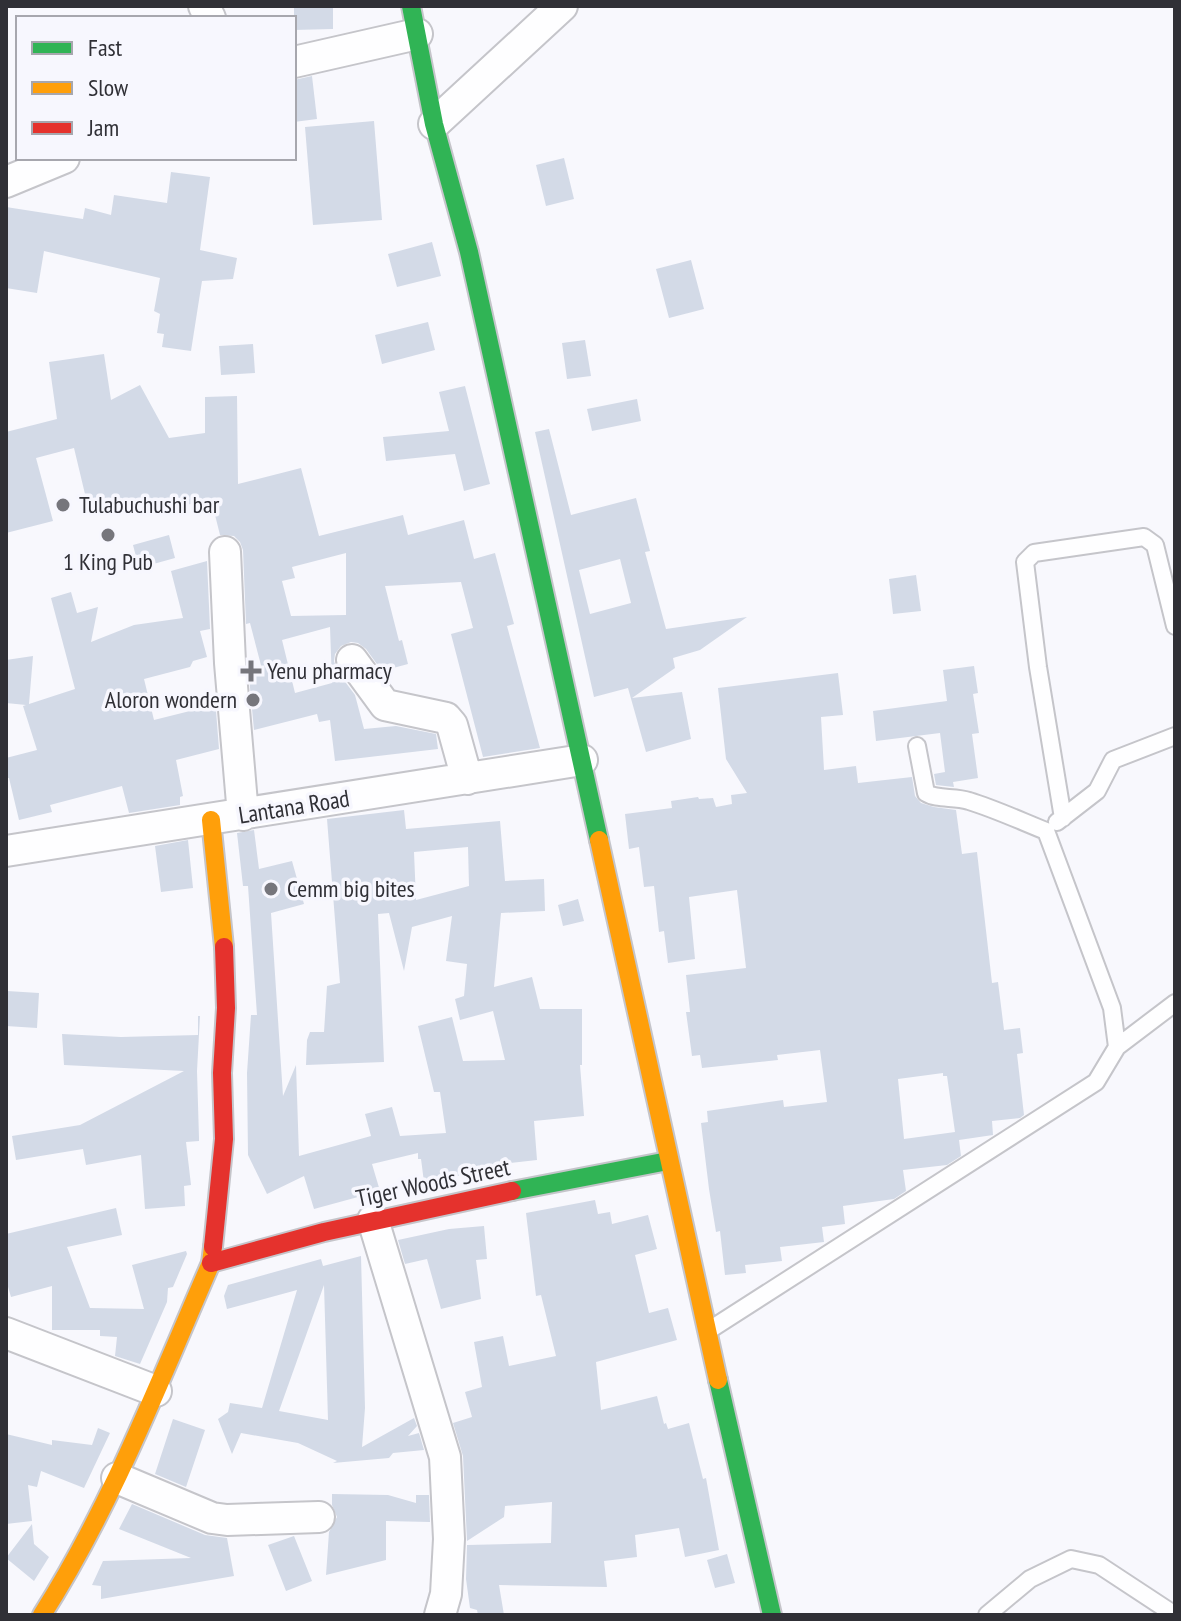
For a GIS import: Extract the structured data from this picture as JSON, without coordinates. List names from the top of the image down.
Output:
{
  "streets": {
    "street": ["Lantana Road", "Tiger Woods Street"]
  },
  "places": {
    "other": [
      "Tulabuchushi bar",
      "1 King Pub",
      "Aloron wondern",
      "Cemm big bites"
    ],
    "health": ["Yenu pharmacy"]
  },
  "legend": ["Fast", "Slow", "Jam"]
}
